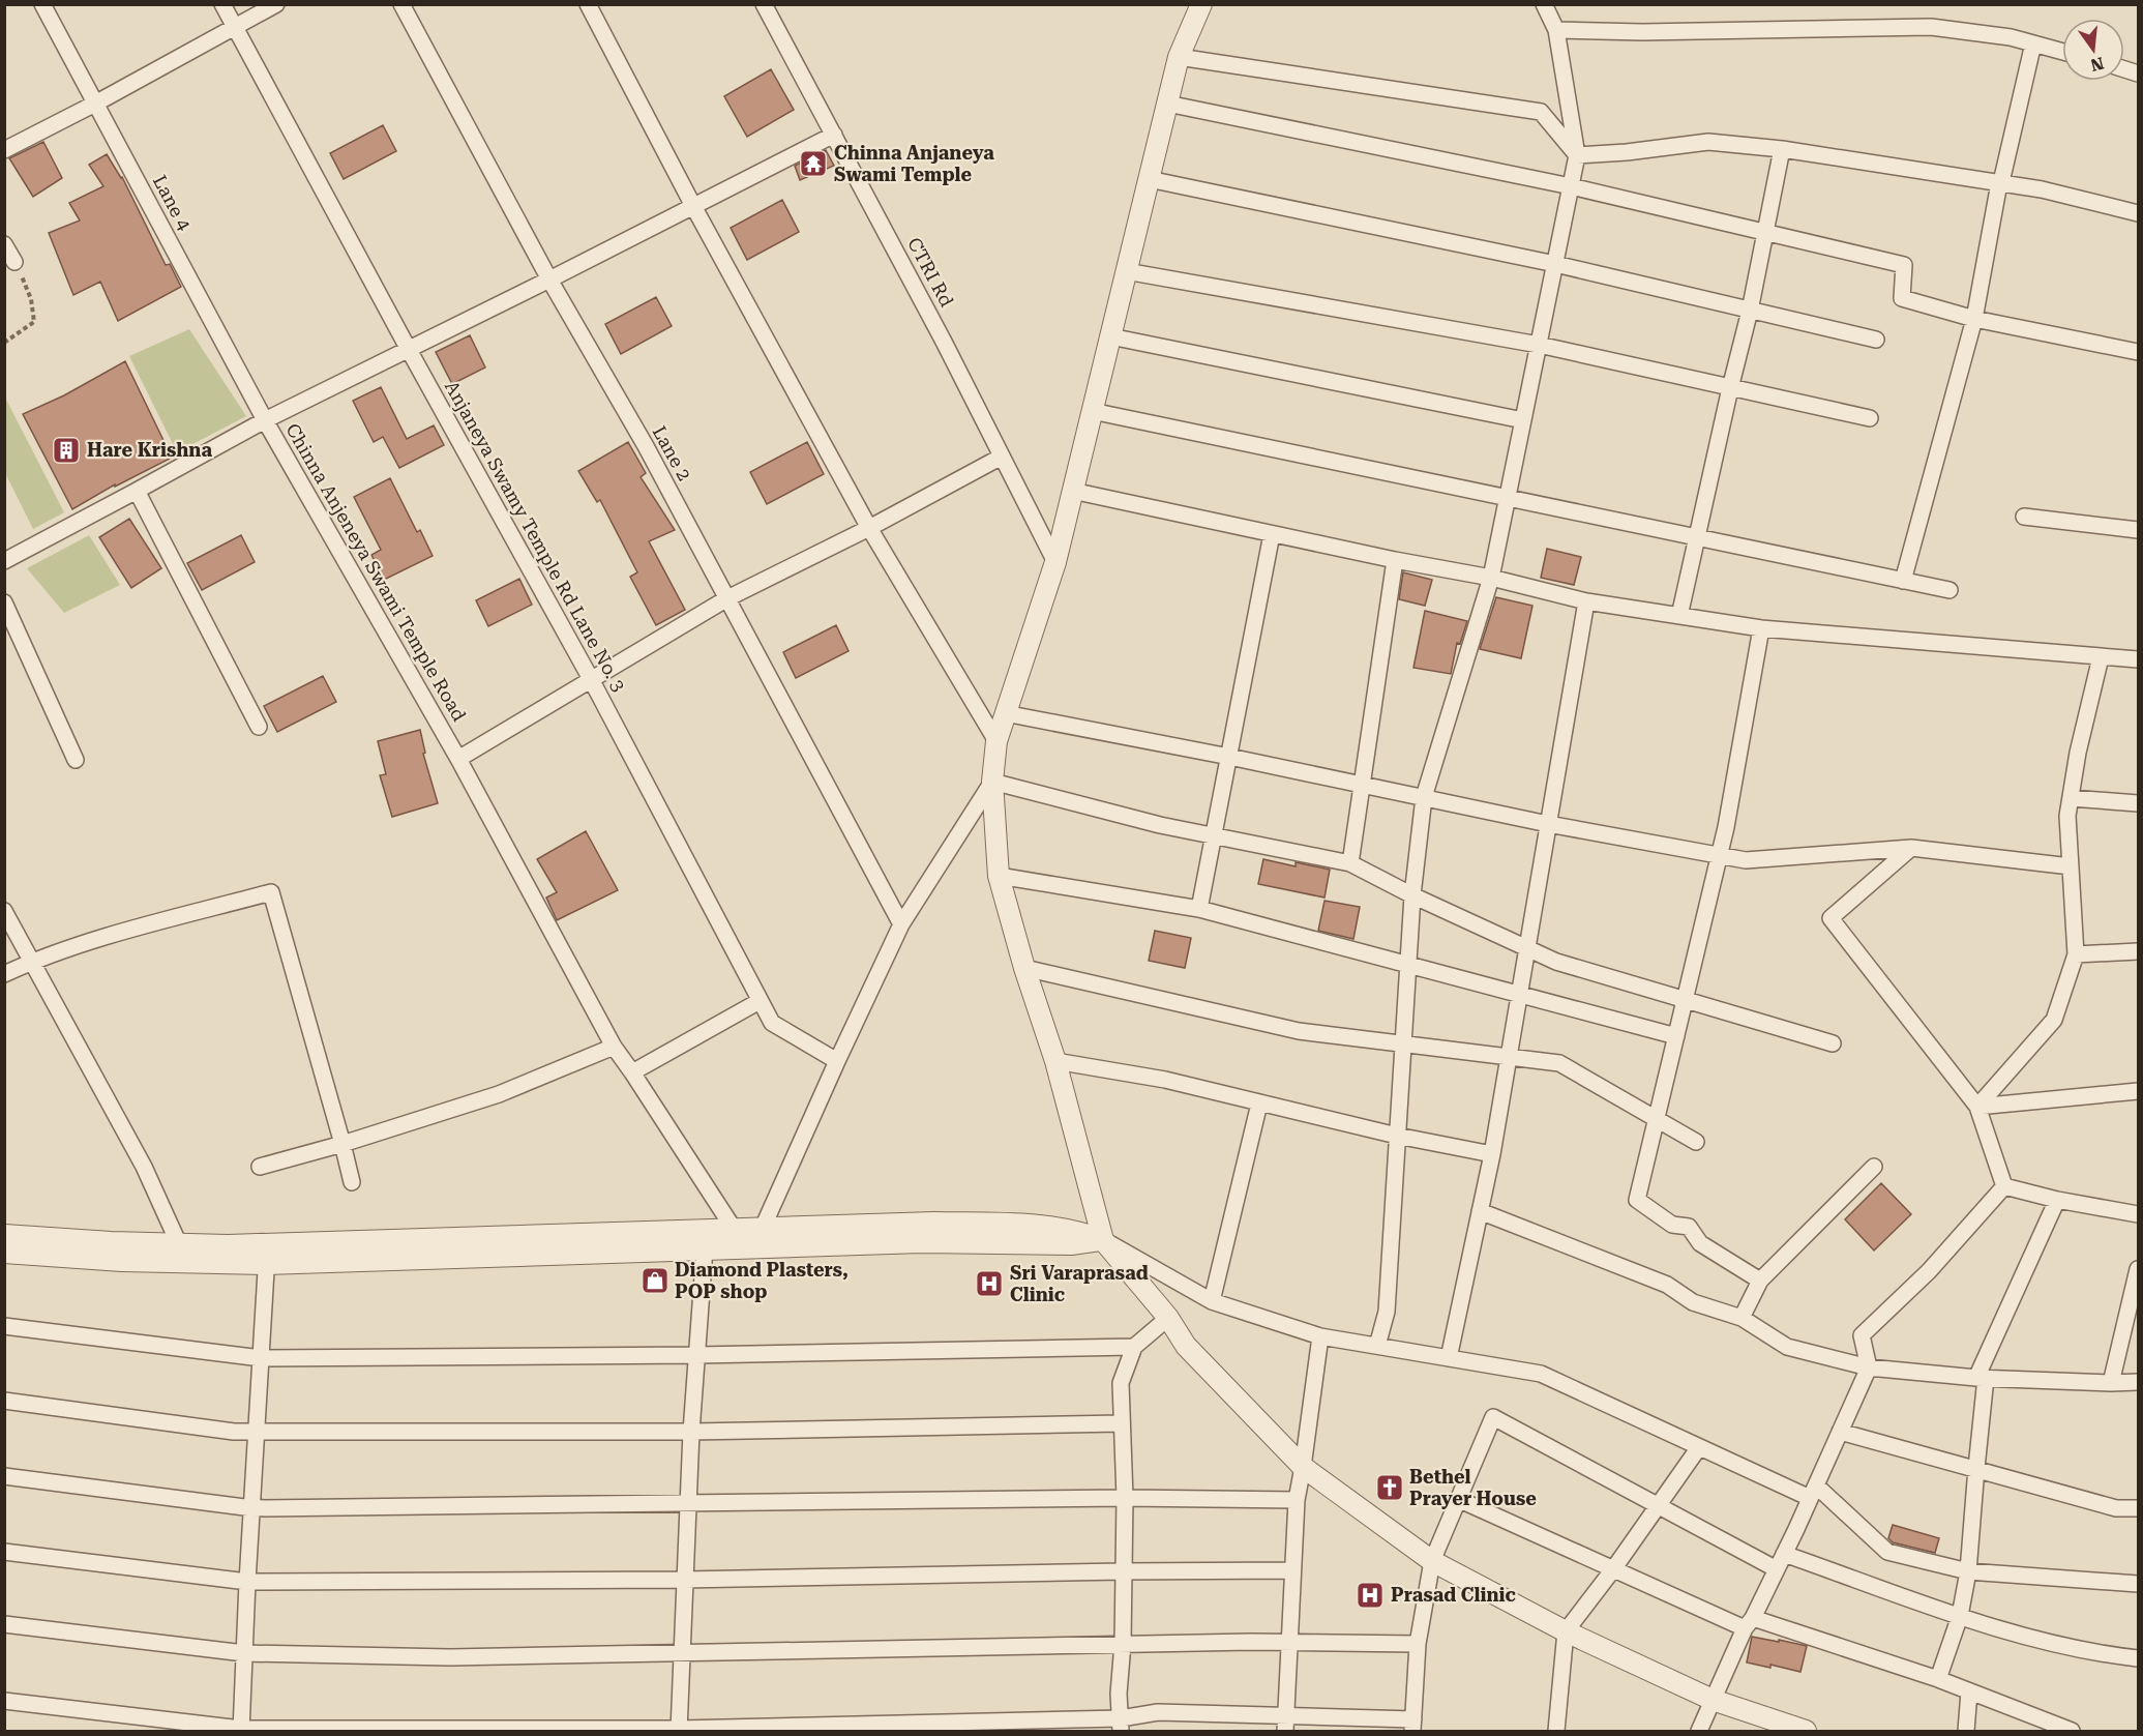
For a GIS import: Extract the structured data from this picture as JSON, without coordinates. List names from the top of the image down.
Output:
{
  "streets": {
    "street": [
      "Lane 4",
      "CTRI Rd",
      "Lane 2",
      "Anjaneya Swamy Temple Rd Lane No. 3",
      "Chinna Anjeneya Swami Temple Road"
    ]
  },
  "crossings": [
    ["Lane 4", "Chinna Anjeneya Swami Temple Road"],
    ["CTRI Rd", "Chinna Anjeneya Swami Temple Road"],
    ["Lane 2", "Chinna Anjeneya Swami Temple Road"],
    ["Anjaneya Swamy Temple Rd Lane No. 3", "Chinna Anjeneya Swami Temple Road"]
  ],
  "places": {
    "temple": ["Chinna Anjaneya Swami Temple"],
    "building": ["Hare Krishna"],
    "shop": ["Diamond Plasters, POP shop"],
    "hospital": ["Sri Varaprasad Clinic", "Prasad Clinic"],
    "church": ["Bethel Prayer House"]
  },
  "north": "bottom"
}
